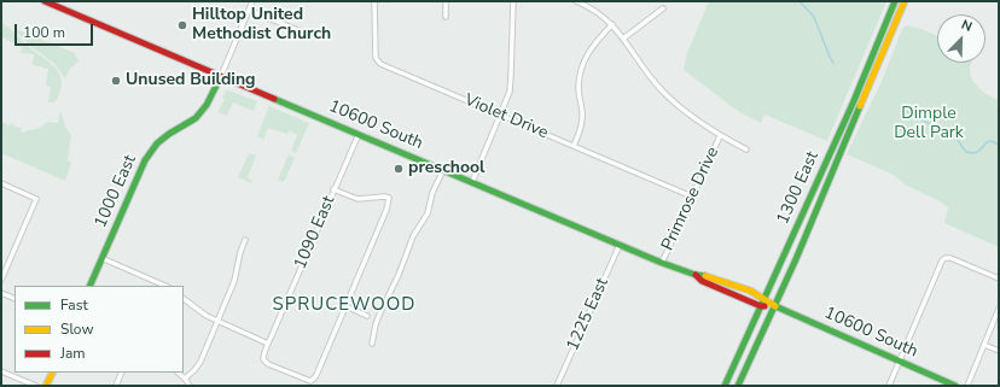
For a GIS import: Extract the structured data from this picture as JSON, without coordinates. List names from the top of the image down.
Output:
{
  "streets": {
    "main road": ["10600 South", "1300 East", "1000 East"],
    "street": [
      "Violet Drive",
      "Primrose Drive",
      "1090 East",
      "1225 East"
    ]
  },
  "crossings": [
    ["Violet Drive", "Primrose Drive"],
    ["10600 South", "1300 East"],
    ["10600 South", "1000 East"],
    ["10600 South", "Primrose Drive"],
    ["10600 South", "1090 East"],
    ["10600 South", "1225 East"]
  ],
  "districts": ["SPRUCEWOOD"],
  "parks": ["Dimple Dell Park"],
  "places": ["Hilltop United Methodist Church", "Unused Building", "preschool"],
  "legend": ["Fast", "Slow", "Jam"],
  "scale_bar": "100 m",
  "north": "top right"
}
